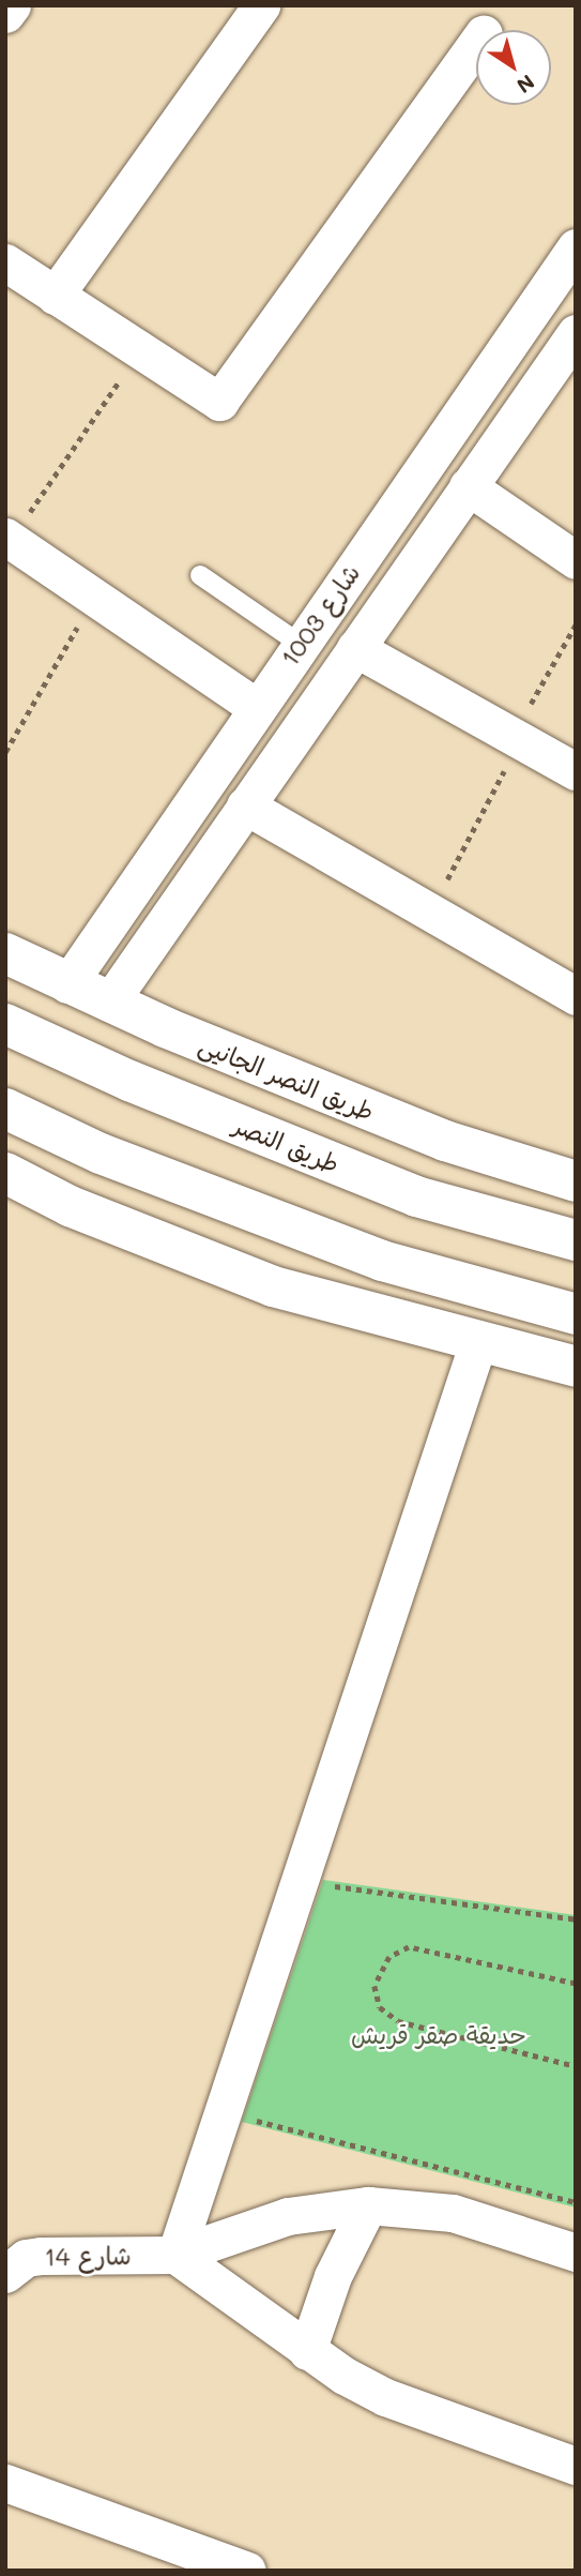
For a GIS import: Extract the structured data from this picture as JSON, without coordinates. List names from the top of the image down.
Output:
{
  "streets": {
    "main road": ["طريق النصر الجانيى", "طريق النصر"],
    "street": ["شارع 1003", "شارع 14"]
  },
  "crossings": [
    ["شارع 1003", "طريق النصر الجانيى"]
  ],
  "parks": ["حديقة صقر قريش"],
  "north": "bottom right"
}
